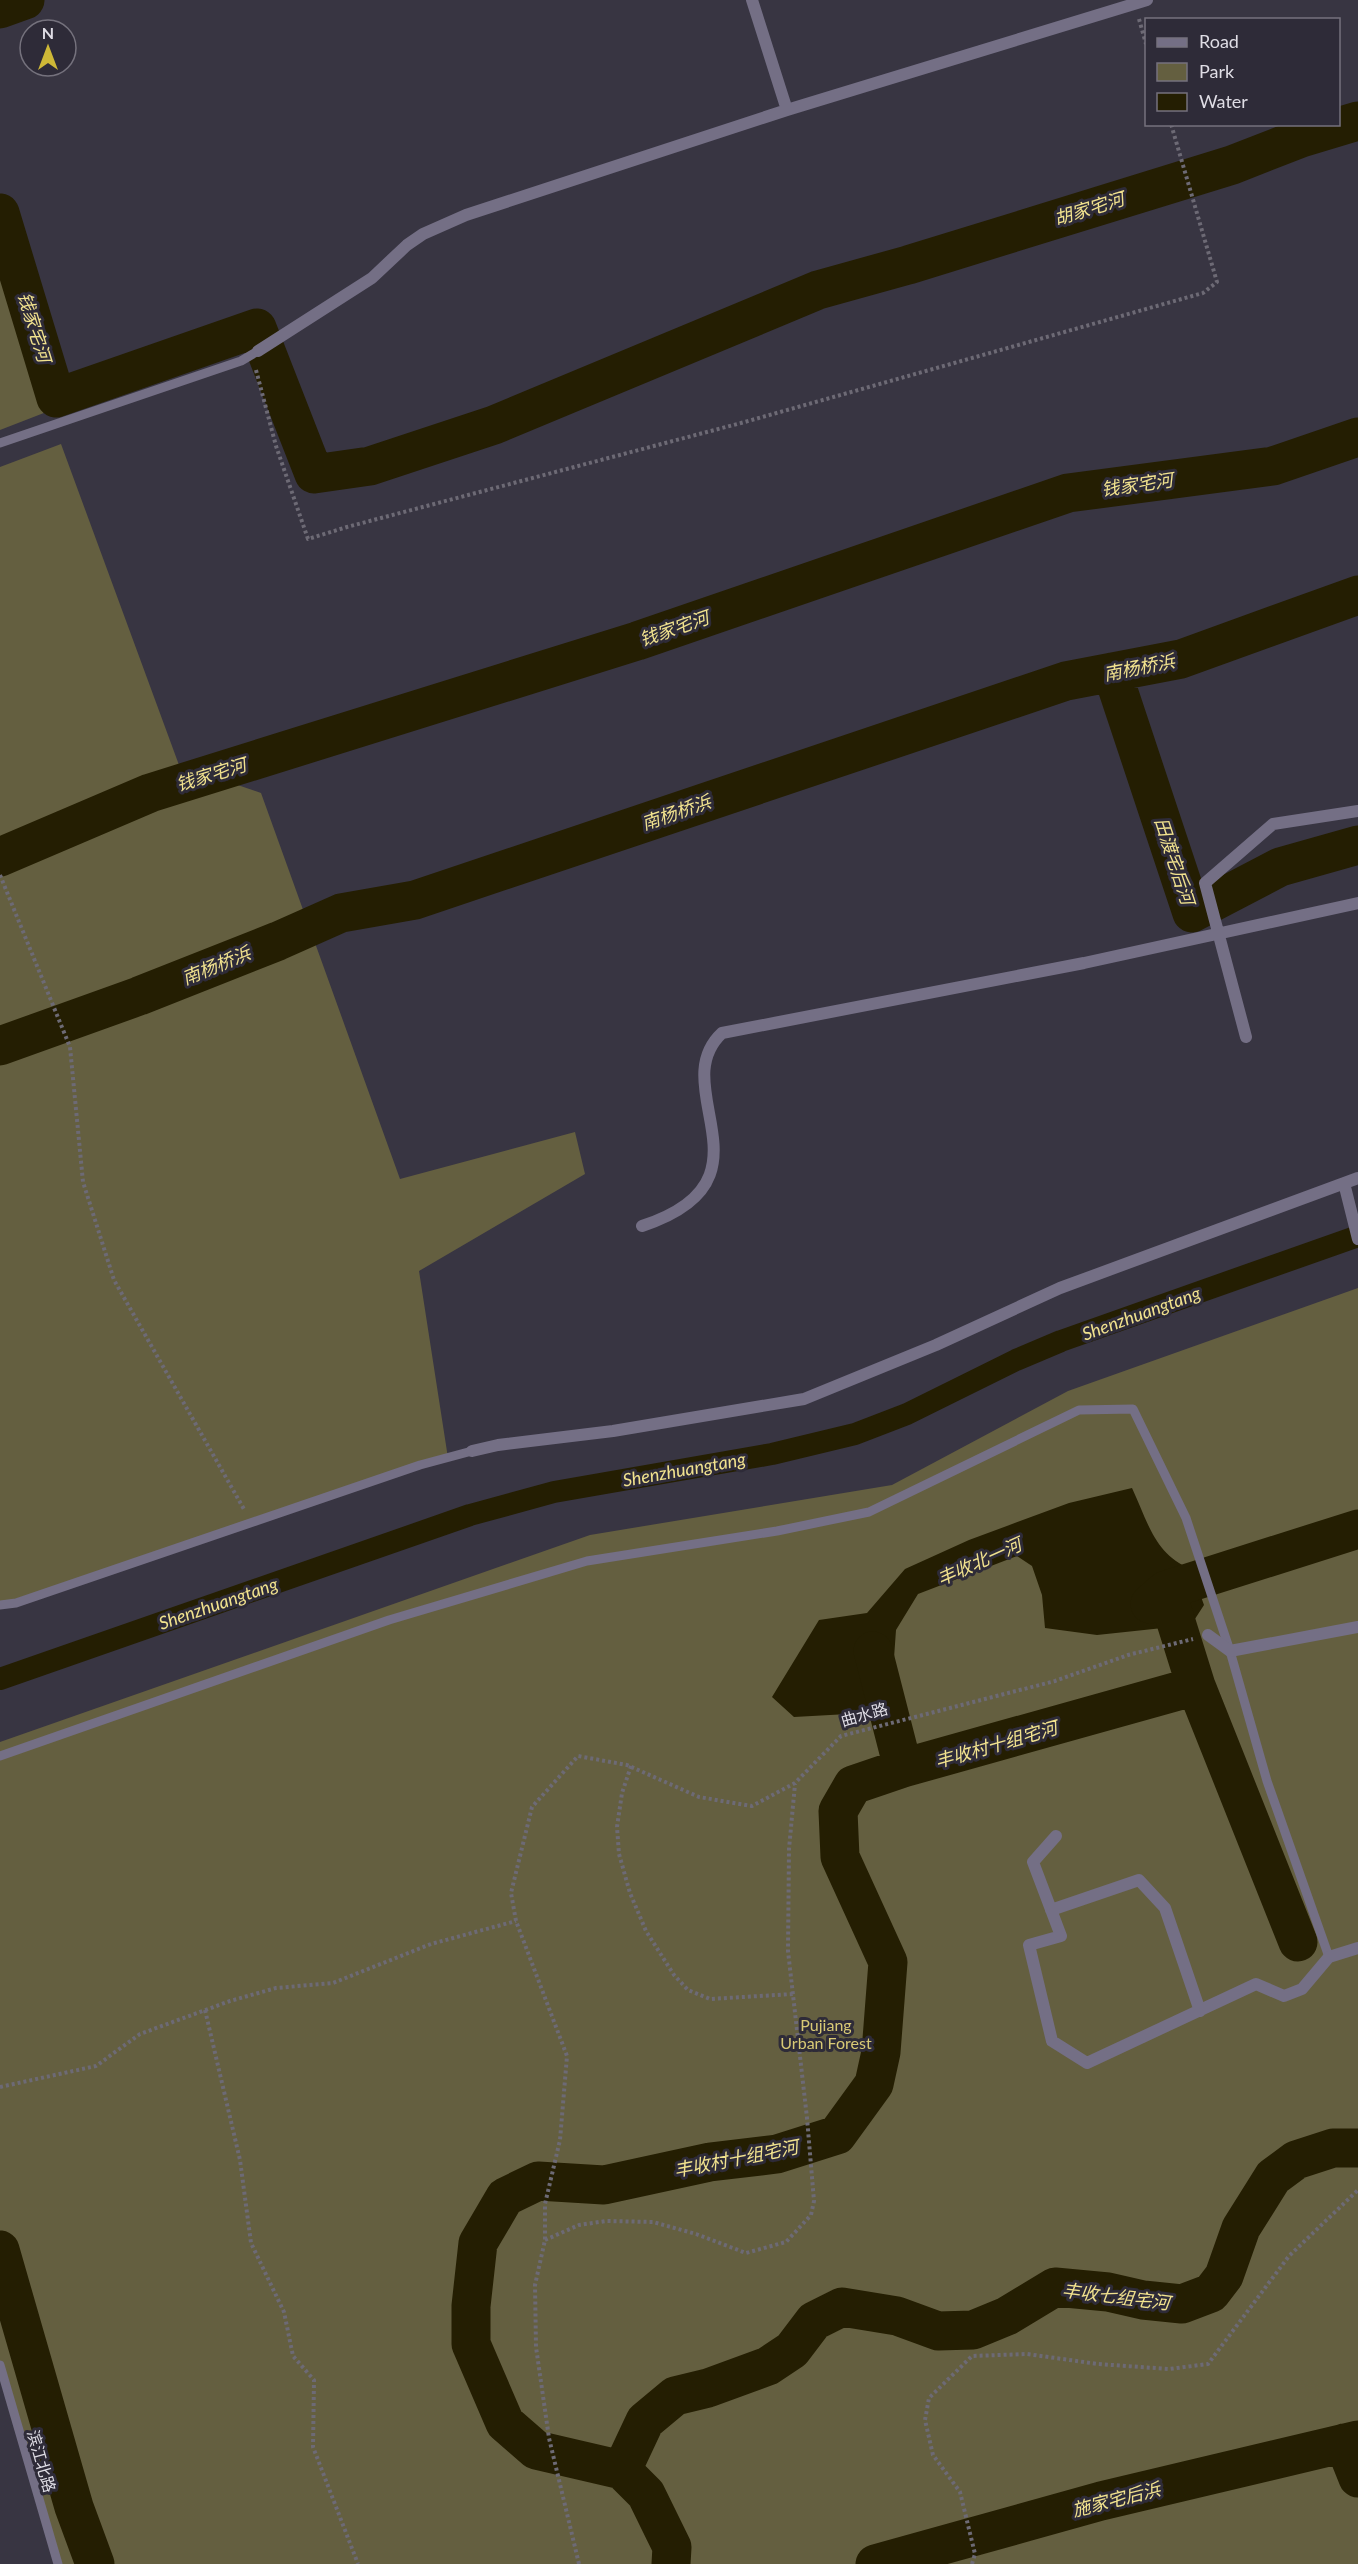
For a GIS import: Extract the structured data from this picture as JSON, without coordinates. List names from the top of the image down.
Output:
{
  "streets": {
    "lane": ["滨江北路"],
    "path": ["曲水路"]
  },
  "water": [
    "胡家宅河",
    "钱家宅河",
    "南杨桥浜",
    "田渡宅后河",
    "Shenzhuangtang",
    "丰收北一河",
    "丰收村十组宅河",
    "丰收七组宅河",
    "施家宅后浜"
  ],
  "parks": ["Pujiang Urban Forest"],
  "legend": ["Road", "Park", "Water"],
  "north": "top"
}
